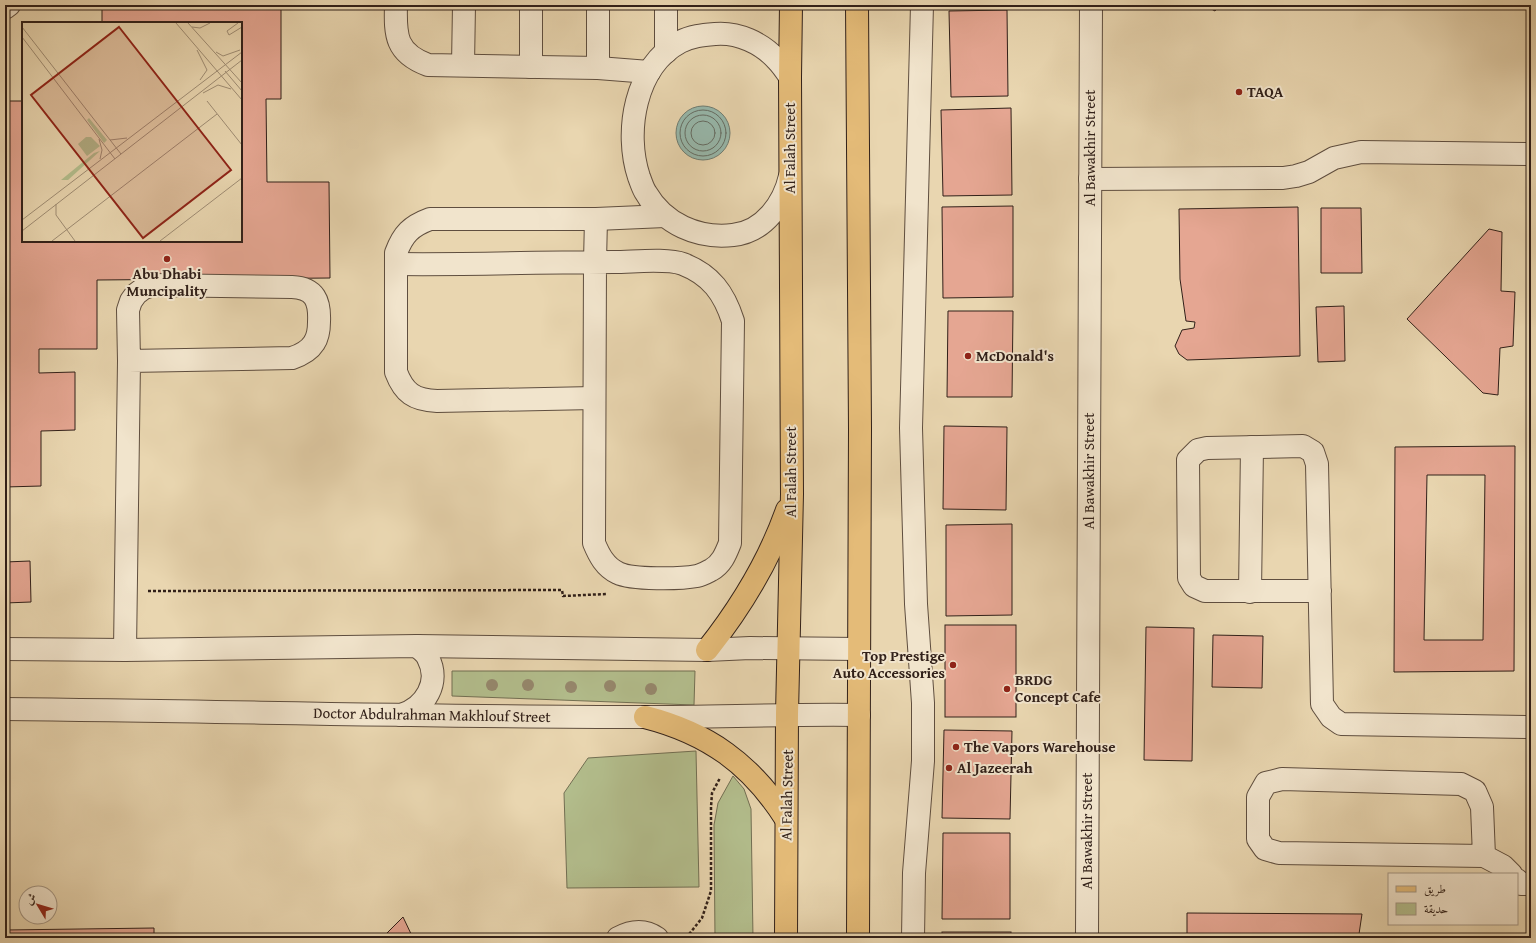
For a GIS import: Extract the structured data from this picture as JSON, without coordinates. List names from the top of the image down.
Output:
{
  "streets": {
    "main road": ["Al Falah Street"],
    "street": ["Al Bawakhir Street", "Doctor Abdulrahman Makhlouf Street"]
  },
  "crossings": [
    ["Al Falah Street", "Doctor Abdulrahman Makhlouf Street"]
  ],
  "places": [
    "TAQA",
    "Abu Dhabi Muncipality",
    "McDonald's",
    "Top Prestige Auto Accessories",
    "BRDG Concept Cafe",
    "The Vapors Warehouse",
    "Al Jazeerah"
  ],
  "legend": ["طريق", "حديقة"],
  "north": "top left"
}
